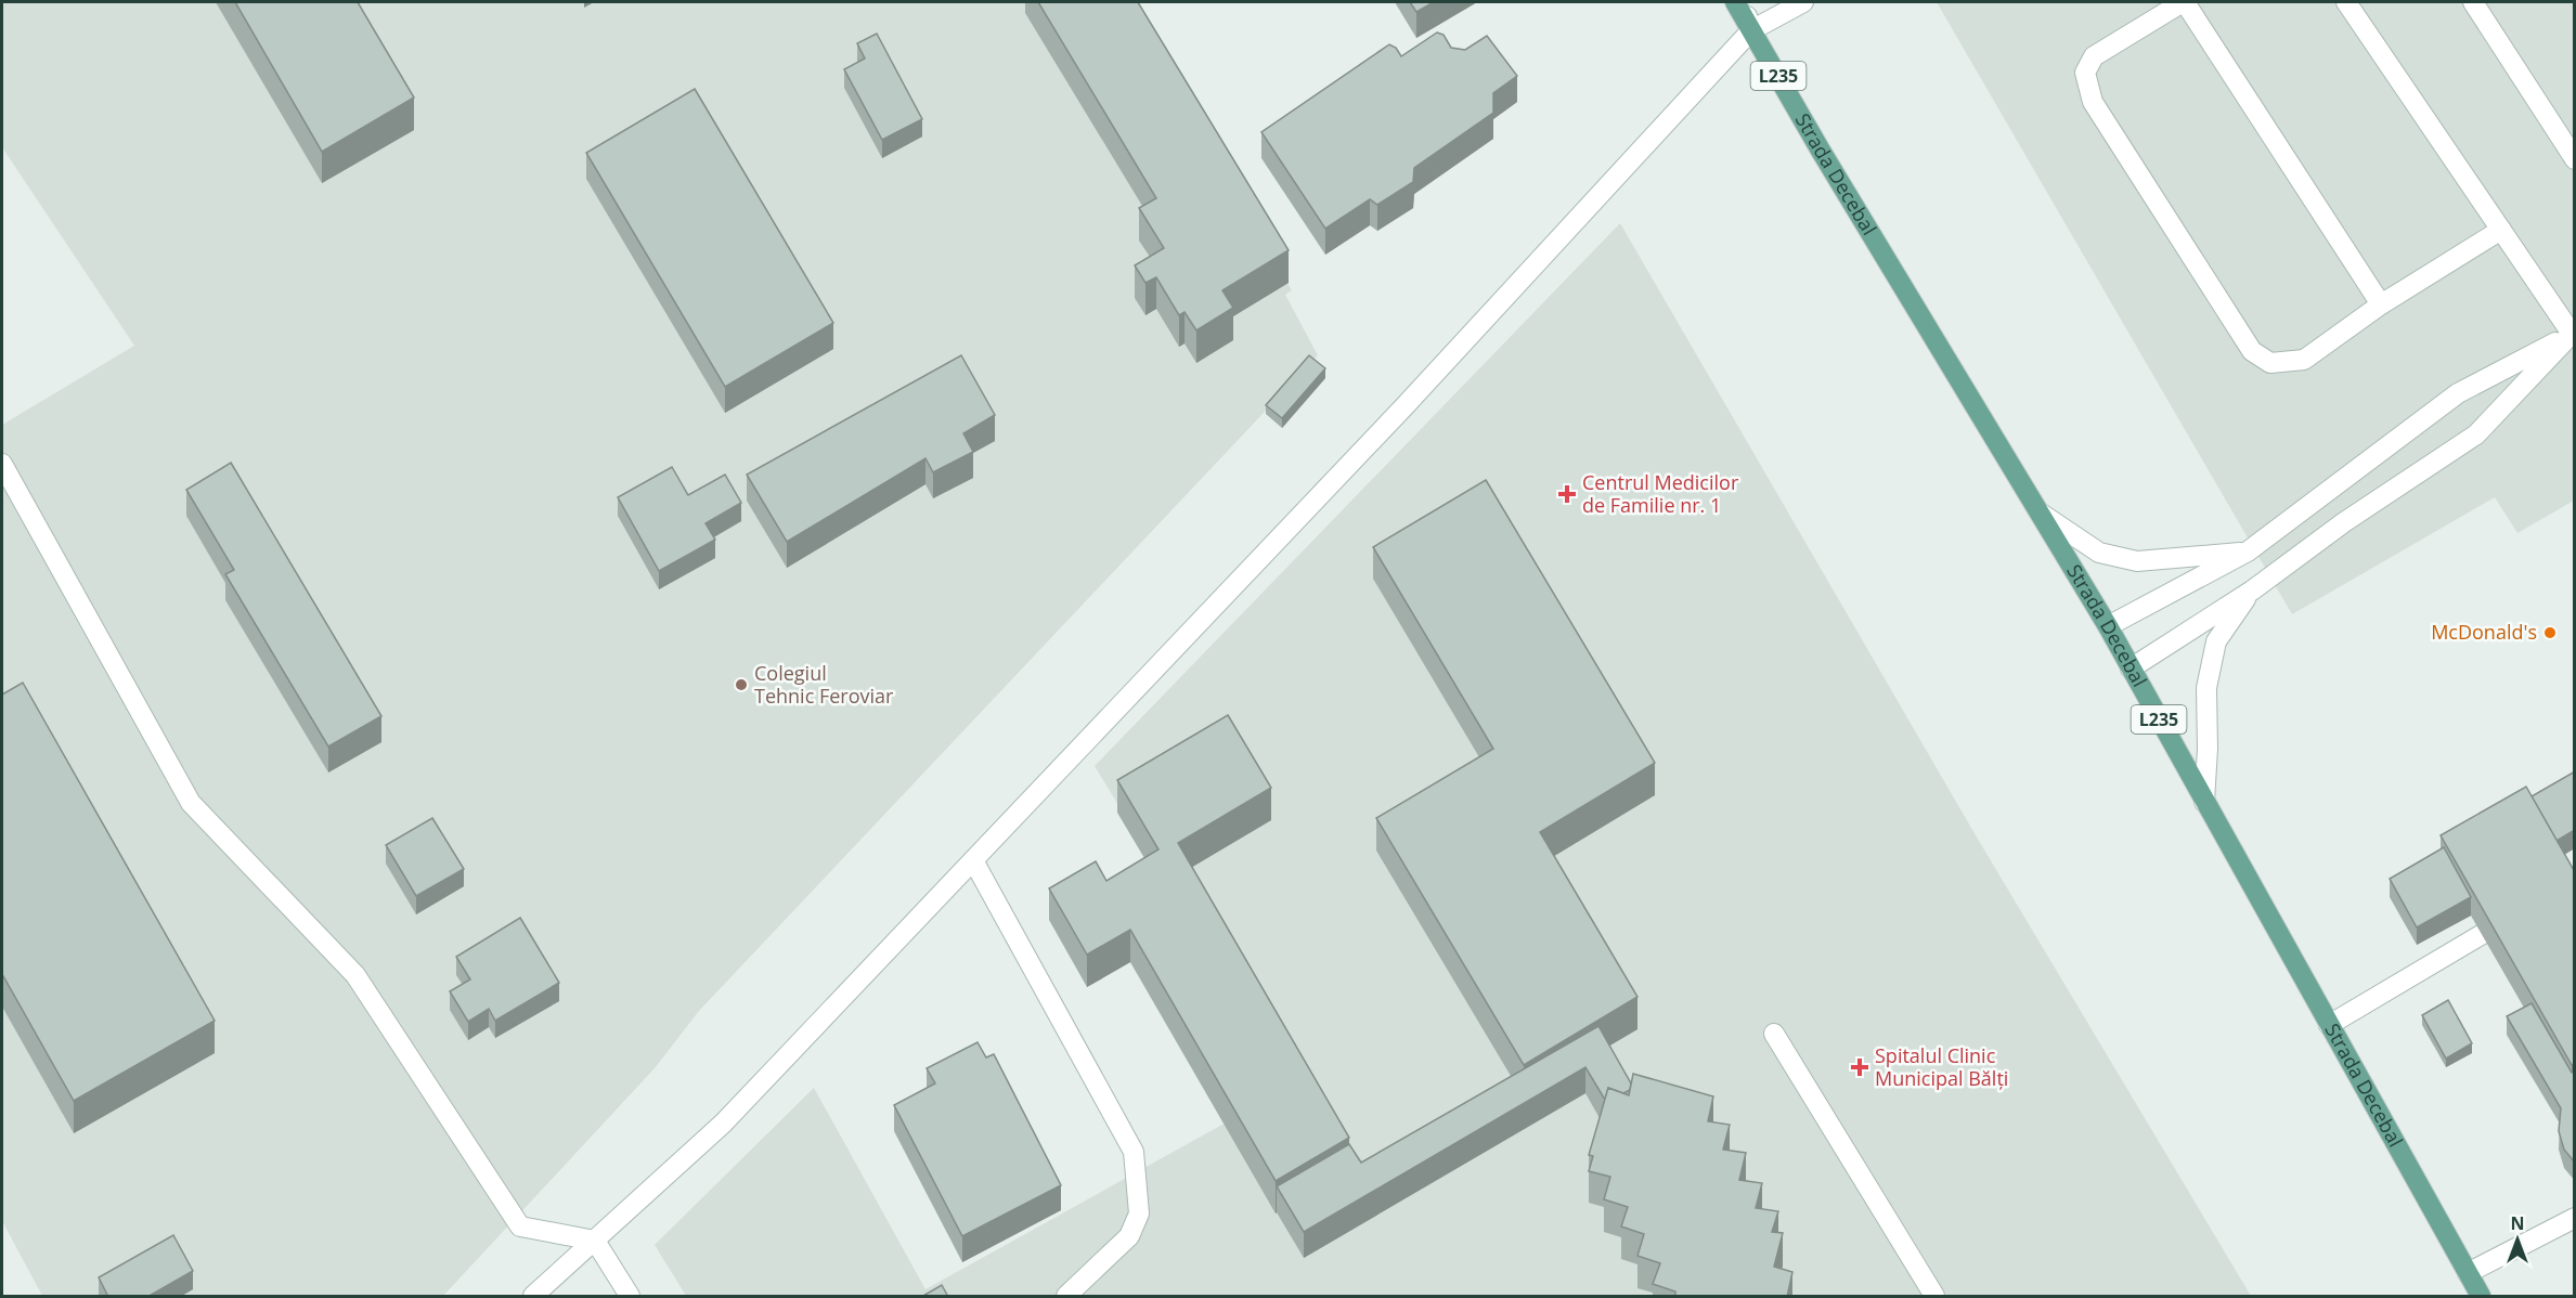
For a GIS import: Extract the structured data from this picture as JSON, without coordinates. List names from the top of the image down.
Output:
{
  "streets": {
    "main road": ["L235", "Strada Decebal"]
  },
  "places": {
    "health": ["Centrul Medicilor de Familie nr. 1", "Spitalul Clinic Municipal Bălți"],
    "other": ["McDonald's", "Colegiul Tehnic Feroviar"]
  },
  "north": "top"
}
